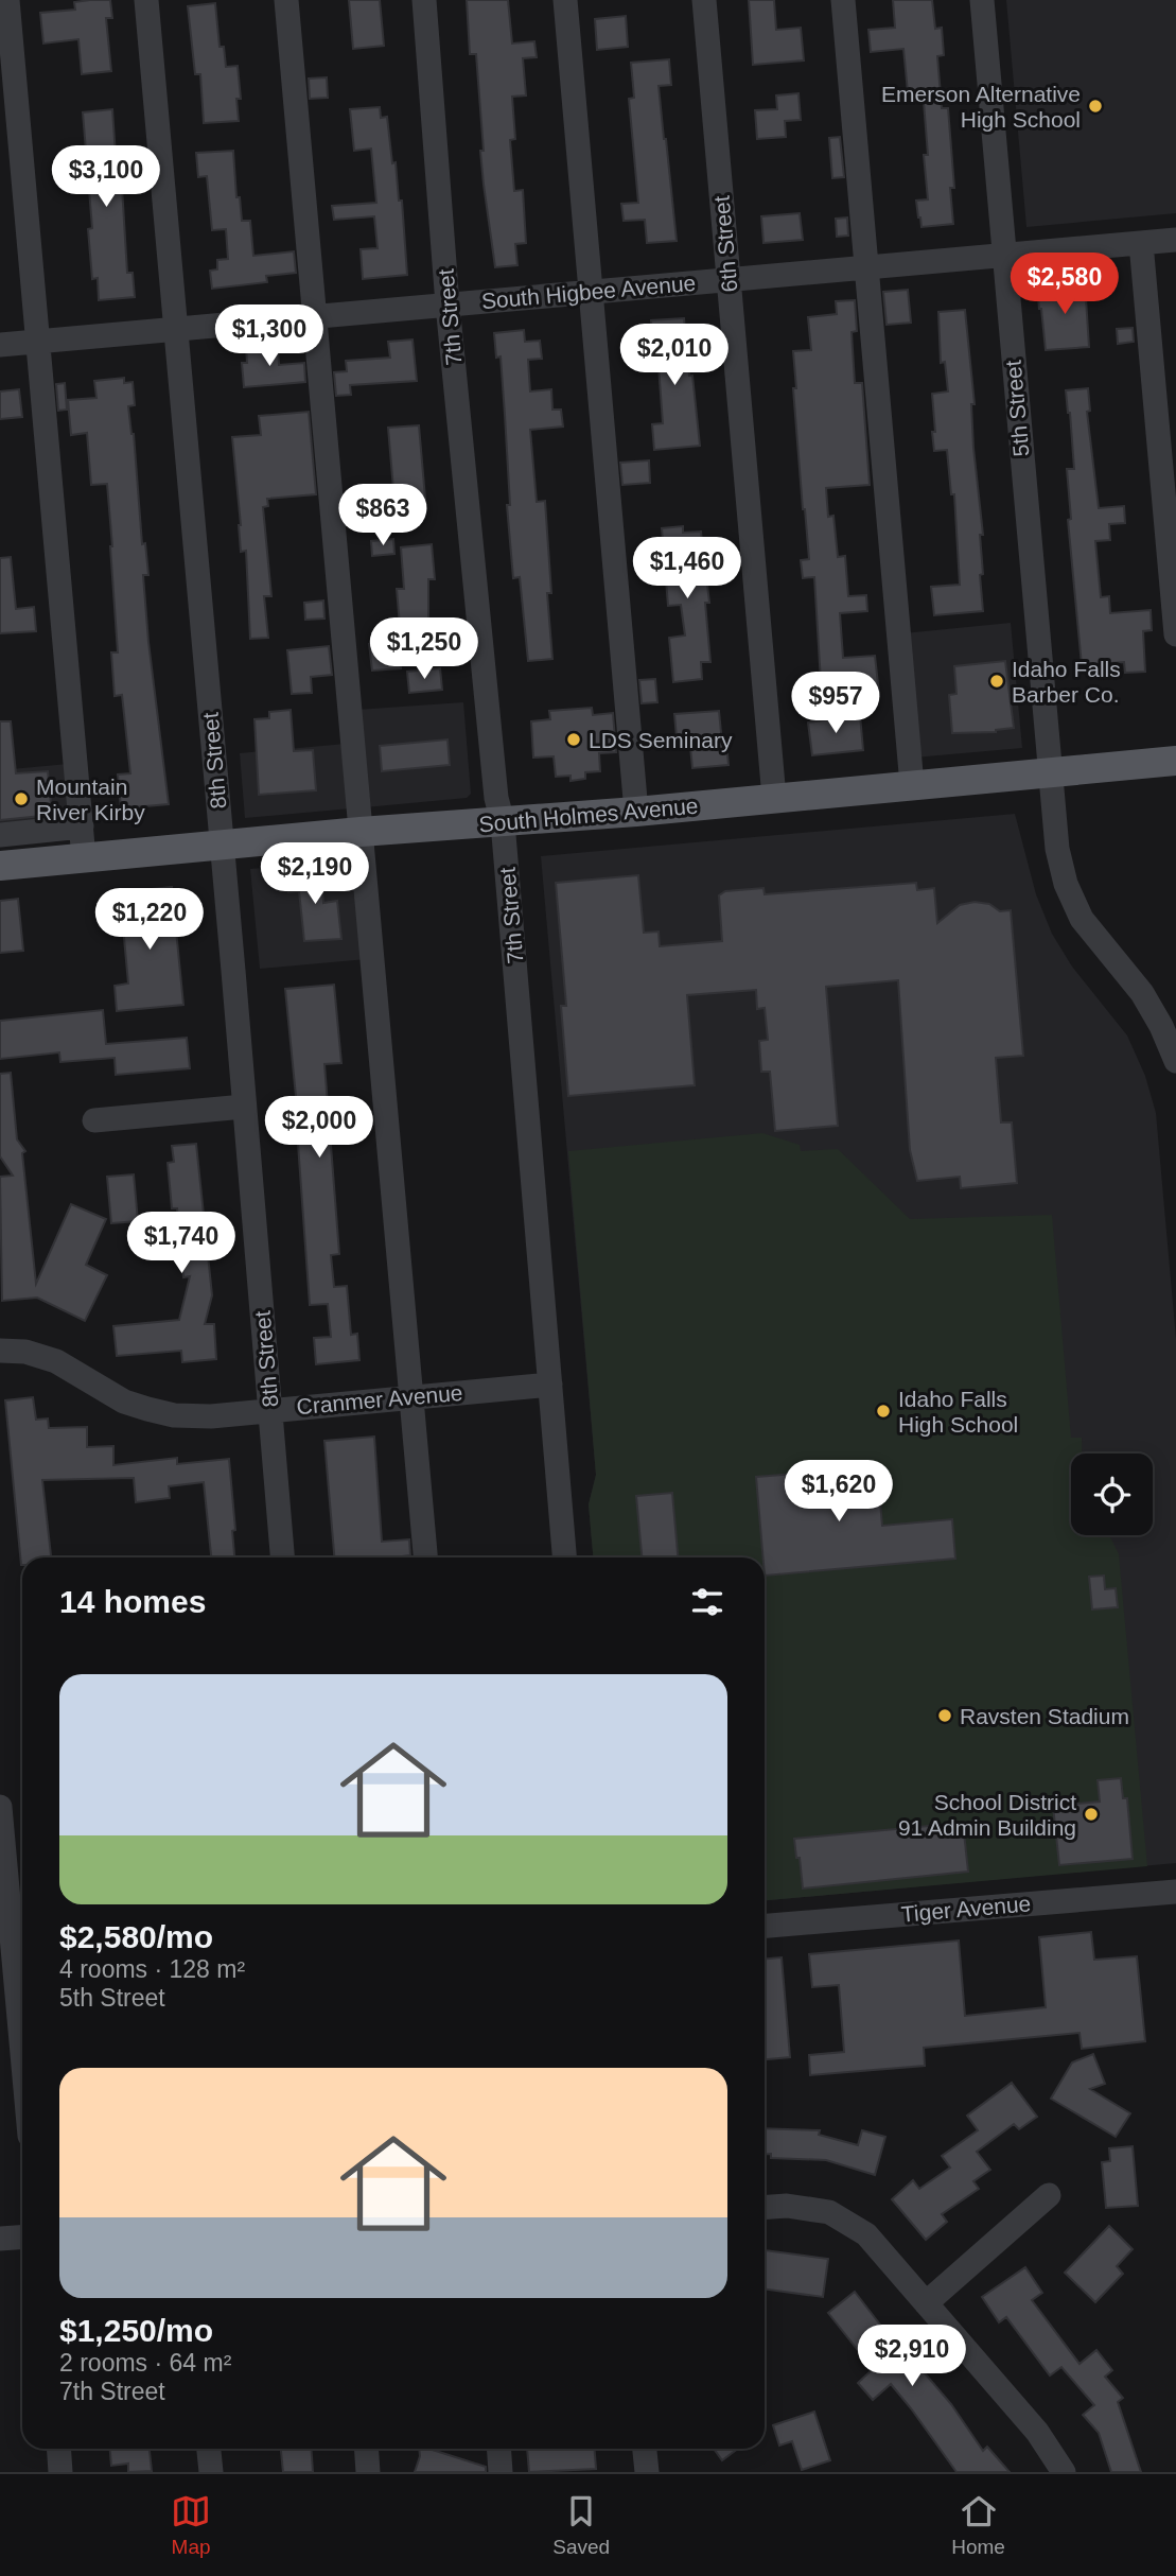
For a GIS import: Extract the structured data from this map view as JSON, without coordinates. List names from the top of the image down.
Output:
{
  "streets": {
    "main road": ["South Holmes Avenue"],
    "street": [
      "6th Street",
      "South Higbee Avenue",
      "7th Street",
      "5th Street",
      "8th Street",
      "Cranmer Avenue",
      "Tiger Avenue"
    ]
  },
  "crossings": [
    ["6th Street", "South Higbee Avenue"],
    ["6th Street", "South Holmes Avenue"],
    ["South Higbee Avenue", "7th Street"],
    ["South Higbee Avenue", "5th Street"],
    ["South Higbee Avenue", "8th Street"],
    ["7th Street", "South Holmes Avenue"],
    ["7th Street", "Cranmer Avenue"],
    ["5th Street", "South Holmes Avenue"],
    ["8th Street", "South Holmes Avenue"],
    ["8th Street", "Cranmer Avenue"]
  ],
  "places": [
    "Emerson Alternative High School",
    "Idaho Falls Barber Co.",
    "LDS Seminary",
    "Mountain River Kirby",
    "Idaho Falls High School",
    "Ravsten Stadium",
    "School District 91 Admin Building"
  ],
  "page": {
    "price": [
      "$3,100",
      "$2,580",
      "$1,300",
      "$2,010",
      "$863",
      "$1,460",
      "$1,250",
      "$957",
      "$2,190",
      "$1,220",
      "$2,000",
      "$1,740",
      "$1,620",
      "$2,910"
    ],
    "heading": "14 homes",
    "list": [
      {
        "name": "$2,580/mo",
        "note": "4 rooms · 128 m² · 5th Street"
      },
      {
        "name": "$1,250/mo",
        "note": "2 rooms · 64 m² · 7th Street"
      }
    ],
    "tabs": ["Map", "Saved", "Home"]
  }
}
